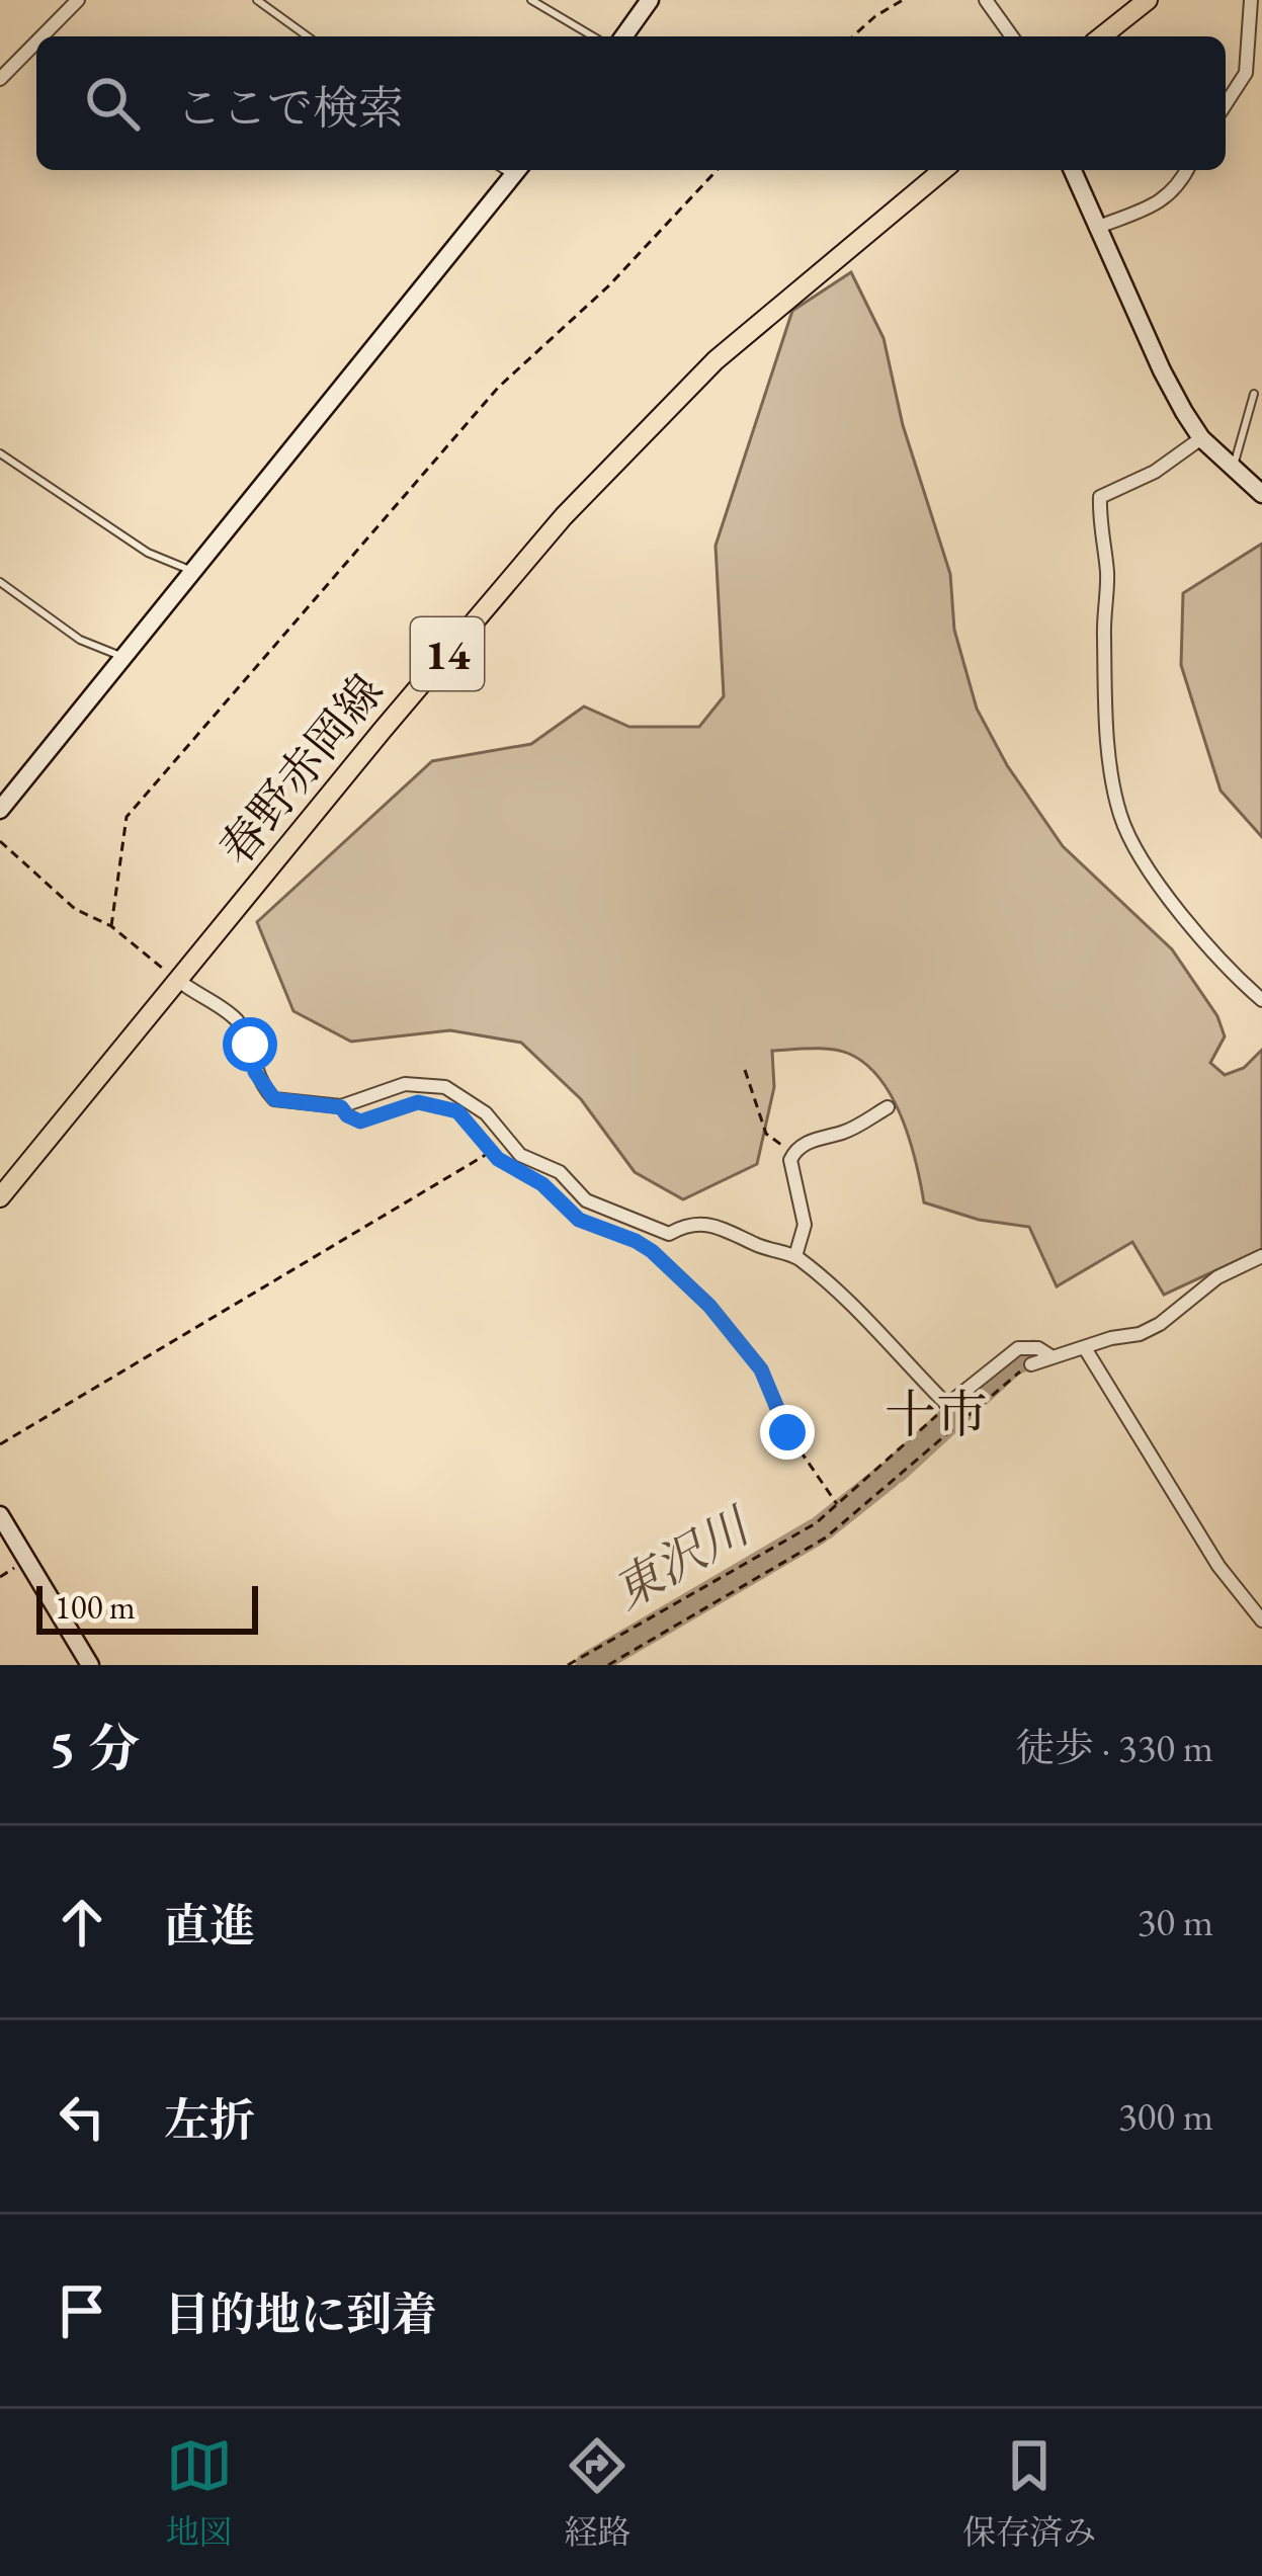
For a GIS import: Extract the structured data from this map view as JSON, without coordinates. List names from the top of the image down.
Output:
{
  "streets": {
    "main road": ["14", "春野赤岡線"]
  },
  "districts": ["十市"],
  "water": ["東沢川"],
  "scale_bar": "100 m",
  "page": {
    "search": "ここで検索",
    "scale": "100 m",
    "heading": ["5 分", "徒歩 · 330 m"],
    "list": [
      ["直進", "30 m"],
      ["左折", "300 m"],
      "目的地に到着"
    ],
    "nav": ["地図", "経路", "保存済み"]
  }
}
